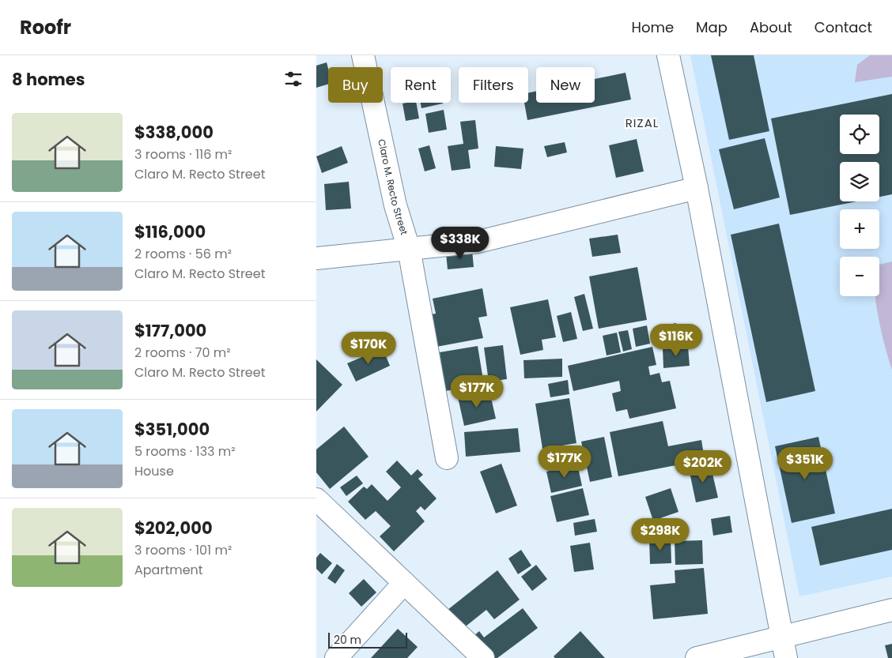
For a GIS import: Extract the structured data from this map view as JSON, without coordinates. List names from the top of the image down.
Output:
{
  "streets": {
    "street": ["Claro M. Recto Street"]
  },
  "districts": ["RIZAL"],
  "scale_bar": "20 m",
  "page": {
    "header": "Roofr",
    "nav": [
      "Home",
      "Map",
      "About",
      "Contact"
    ],
    "heading": "8 homes",
    "chip": [
      "Buy",
      "Rent",
      "Filters",
      "New"
    ],
    "list": [
      {
        "name": "$338,000",
        "note": "3 rooms · 116 m² · Claro M. Recto Street"
      },
      {
        "name": "$116,000",
        "note": "2 rooms · 56 m² · Claro M. Recto Street"
      },
      {
        "name": "$177,000",
        "note": "2 rooms · 70 m² · Claro M. Recto Street"
      },
      {
        "name": "$351,000",
        "note": "5 rooms · 133 m² · House"
      },
      {
        "name": "$202,000",
        "note": "3 rooms · 101 m² · Apartment"
      }
    ],
    "map_buttons": ["+", "−"],
    "price": [
      "$338K",
      "$116K",
      "$170K",
      "$177K",
      "$177K",
      "$351K",
      "$202K",
      "$298K"
    ],
    "scale": "20 m"
  }
}
